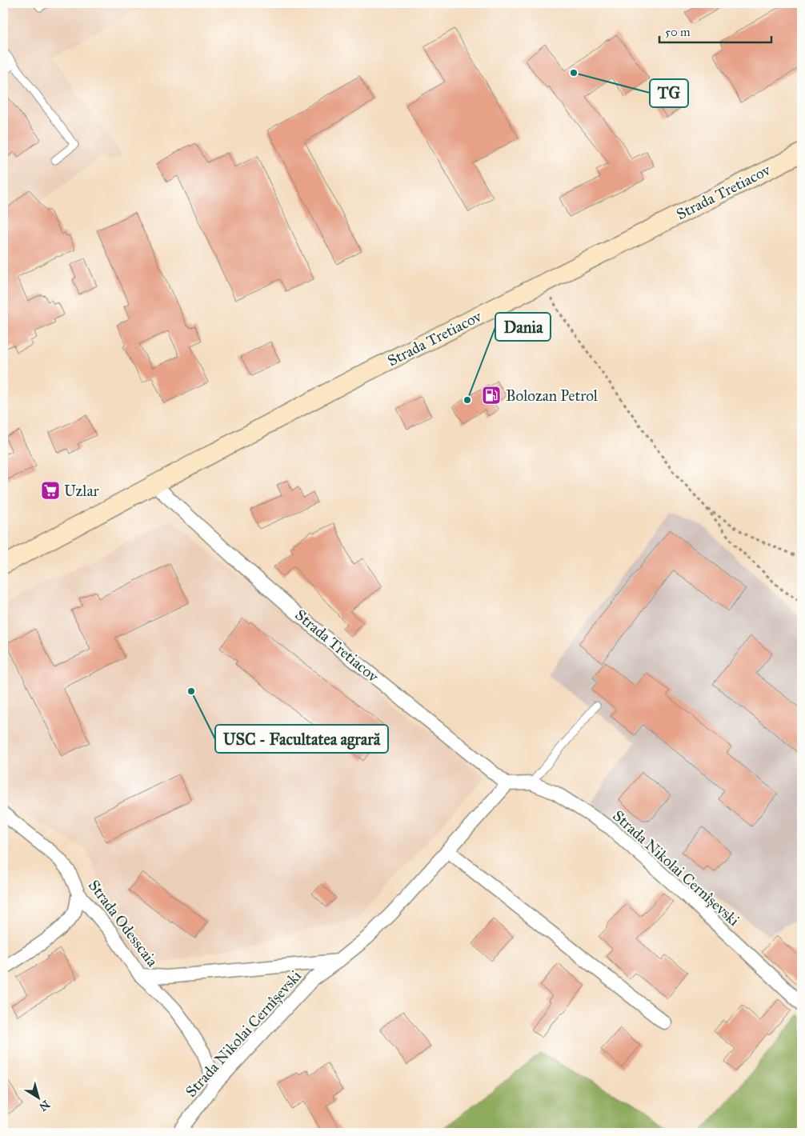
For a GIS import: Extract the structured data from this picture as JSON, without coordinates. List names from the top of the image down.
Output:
{
  "streets": {
    "street": ["Strada Tretiacov", "Strada Nikolai Cernîșevski", "Strada Odesscaia"]
  },
  "crossings": [
    ["Strada Tretiacov", "Strada Nikolai Cernîșevski"],
    ["Strada Nikolai Cernîșevski", "Strada Odesscaia"]
  ],
  "places": {
    "other": ["TG", "Dania", "USC - Facultatea agrară"],
    "fuel station": ["Bolozan Petrol"],
    "supermarket": ["Uzlar"]
  },
  "scale_bar": "50 m",
  "north": "bottom right"
}
